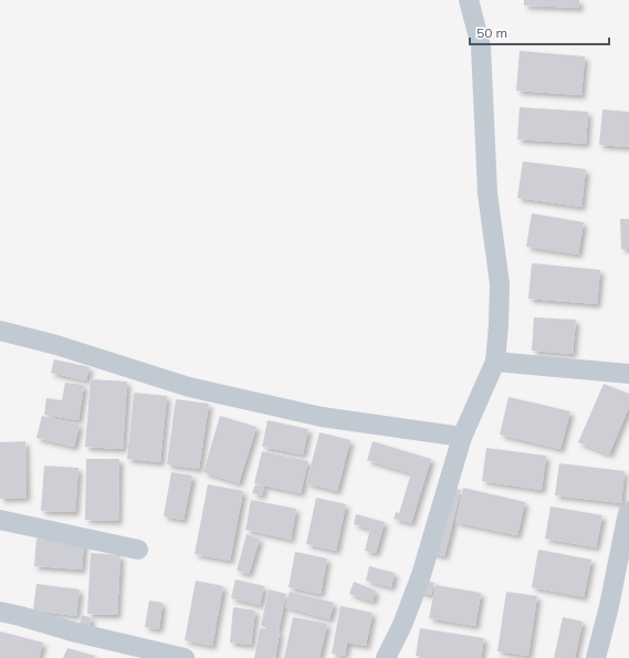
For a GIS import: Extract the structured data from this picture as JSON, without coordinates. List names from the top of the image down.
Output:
{
  "scale_bar": "50 m"
}
